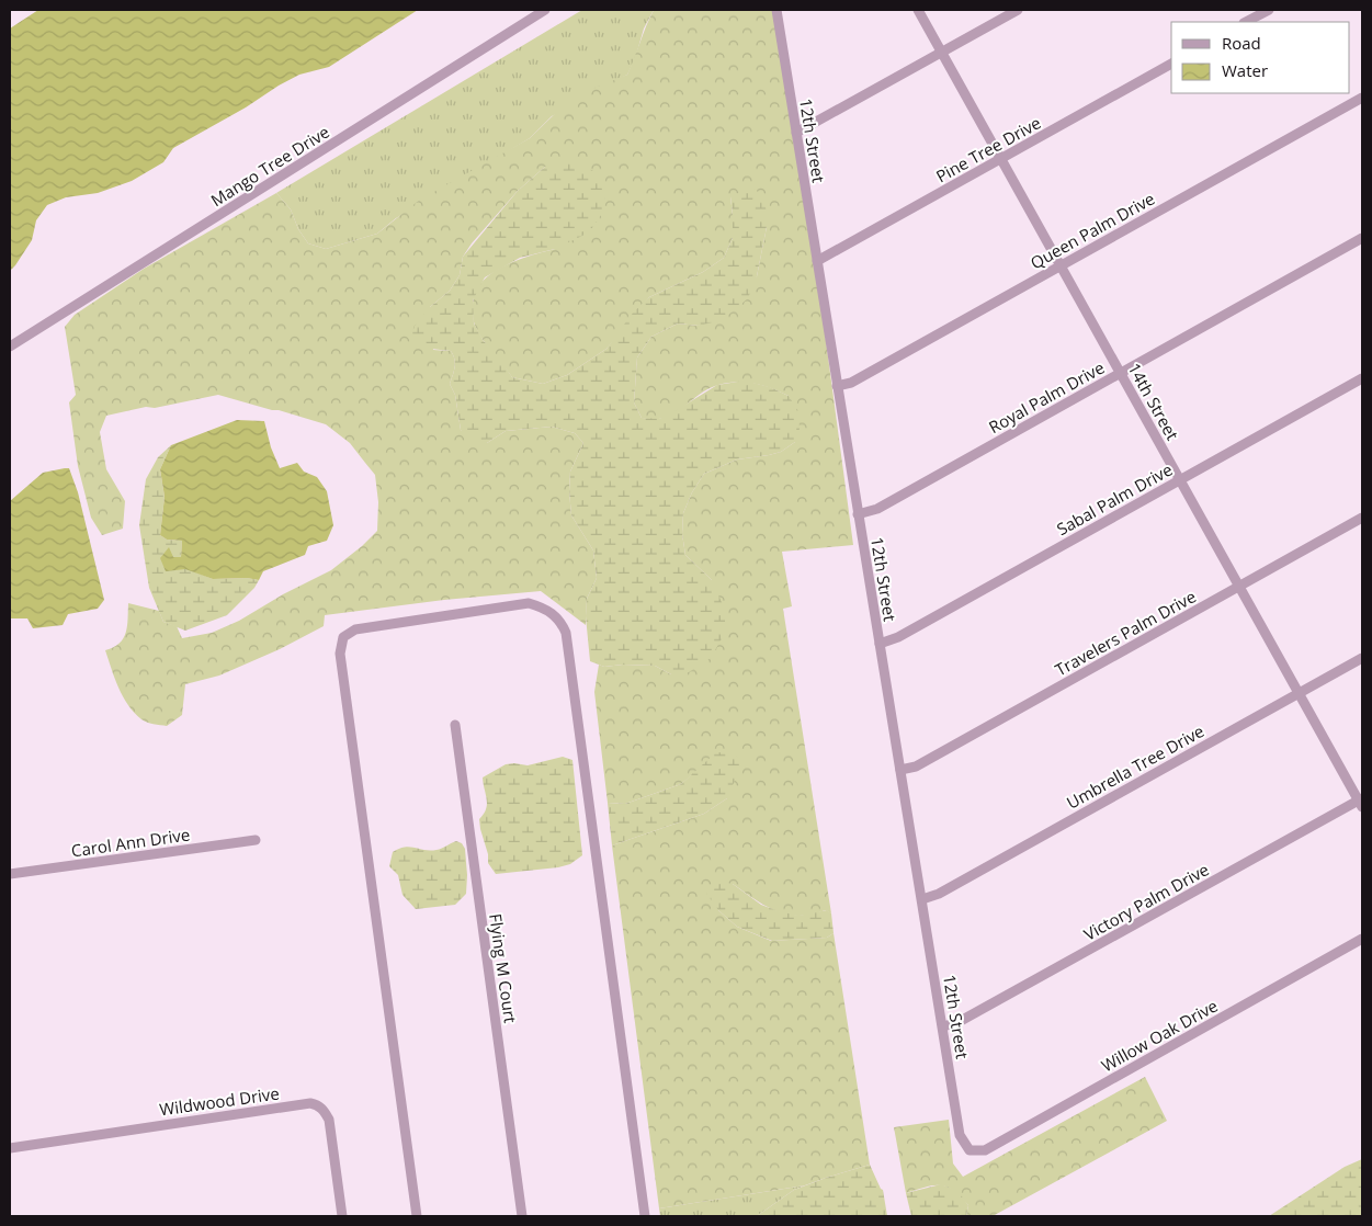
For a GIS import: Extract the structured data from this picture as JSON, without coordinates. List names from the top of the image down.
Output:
{
  "streets": {
    "street": [
      "12th Street",
      "Pine Tree Drive",
      "Mango Tree Drive",
      "Queen Palm Drive",
      "Royal Palm Drive",
      "14th Street",
      "Sabal Palm Drive",
      "Travelers Palm Drive",
      "Umbrella Tree Drive",
      "Carol Ann Drive",
      "Victory Palm Drive",
      "Flying M Court",
      "Willow Oak Drive",
      "Wildwood Drive"
    ]
  },
  "crossings": [
    ["12th Street", "Pine Tree Drive"],
    ["12th Street", "Queen Palm Drive"],
    ["12th Street", "Royal Palm Drive"],
    ["12th Street", "Sabal Palm Drive"],
    ["12th Street", "Travelers Palm Drive"],
    ["12th Street", "Umbrella Tree Drive"],
    ["12th Street", "Victory Palm Drive"],
    ["12th Street", "Willow Oak Drive"],
    ["Pine Tree Drive", "14th Street"],
    ["Queen Palm Drive", "14th Street"],
    ["Royal Palm Drive", "14th Street"],
    ["14th Street", "Sabal Palm Drive"],
    ["14th Street", "Travelers Palm Drive"],
    ["14th Street", "Umbrella Tree Drive"],
    ["14th Street", "Victory Palm Drive"]
  ],
  "legend": ["Road", "Water"]
}
